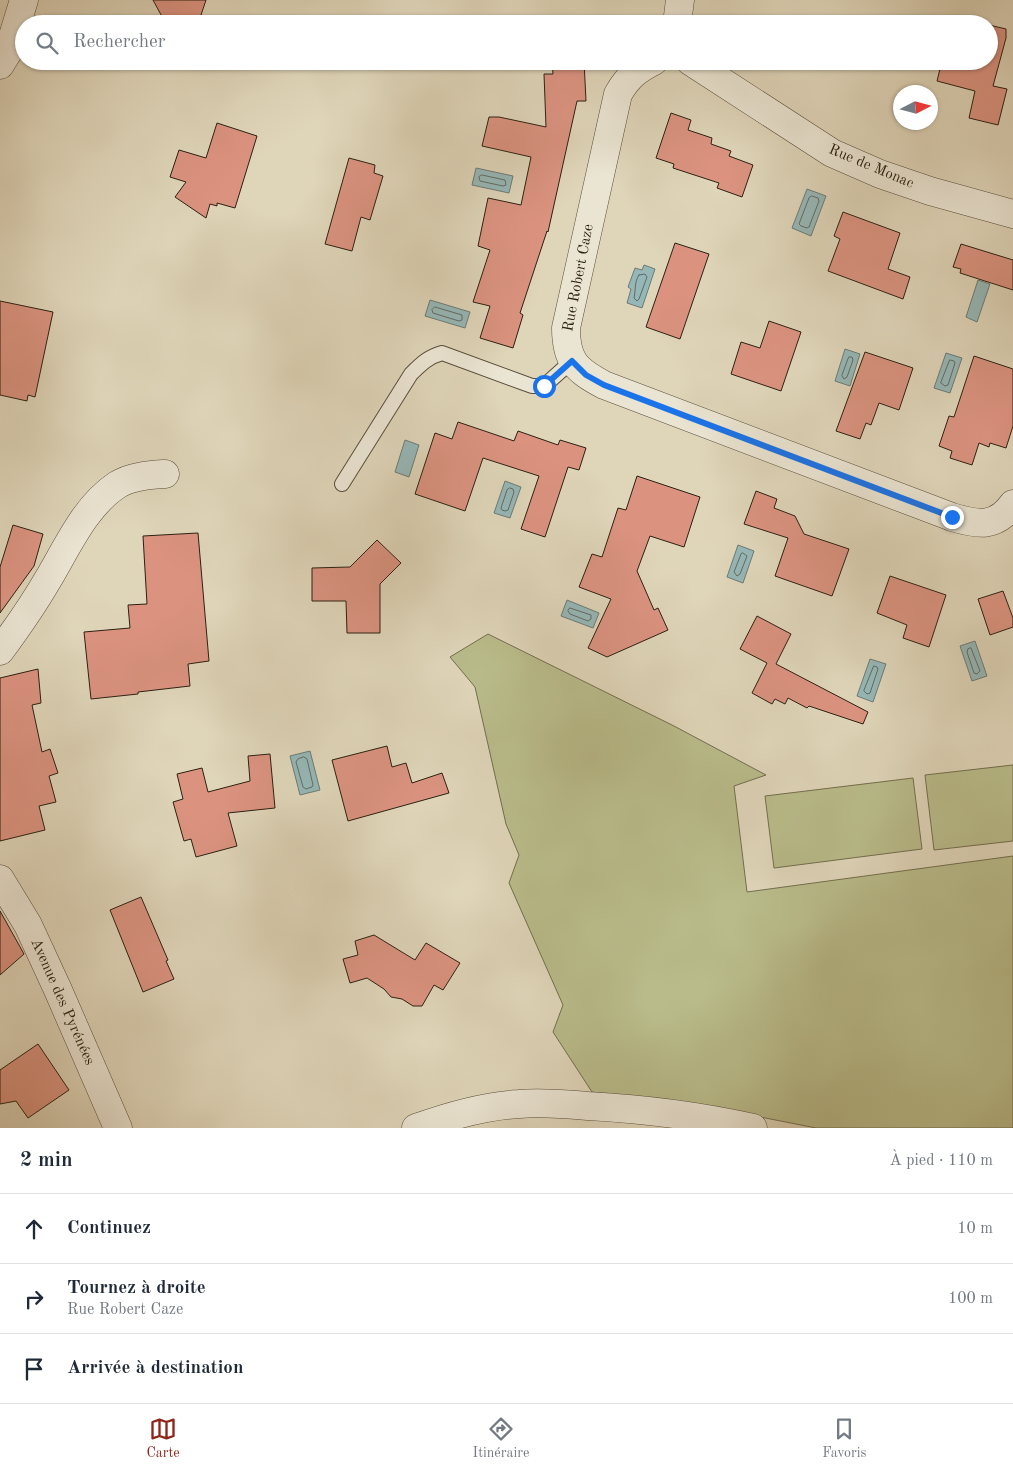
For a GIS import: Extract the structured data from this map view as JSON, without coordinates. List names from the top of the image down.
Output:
{
  "streets": {
    "street": ["Rue de Monac", "Rue Robert Caze", "Avenue des Pyrénées"]
  },
  "north": "right",
  "page": {
    "search": "Rechercher",
    "heading": ["2 min", "À pied · 110 m"],
    "list": [
      ["Continuez", "10 m"],
      ["Tournez à droite", "Rue Robert Caze", "100 m"],
      "Arrivée à destination"
    ],
    "nav": ["Carte", "Itinéraire", "Favoris"]
  }
}
